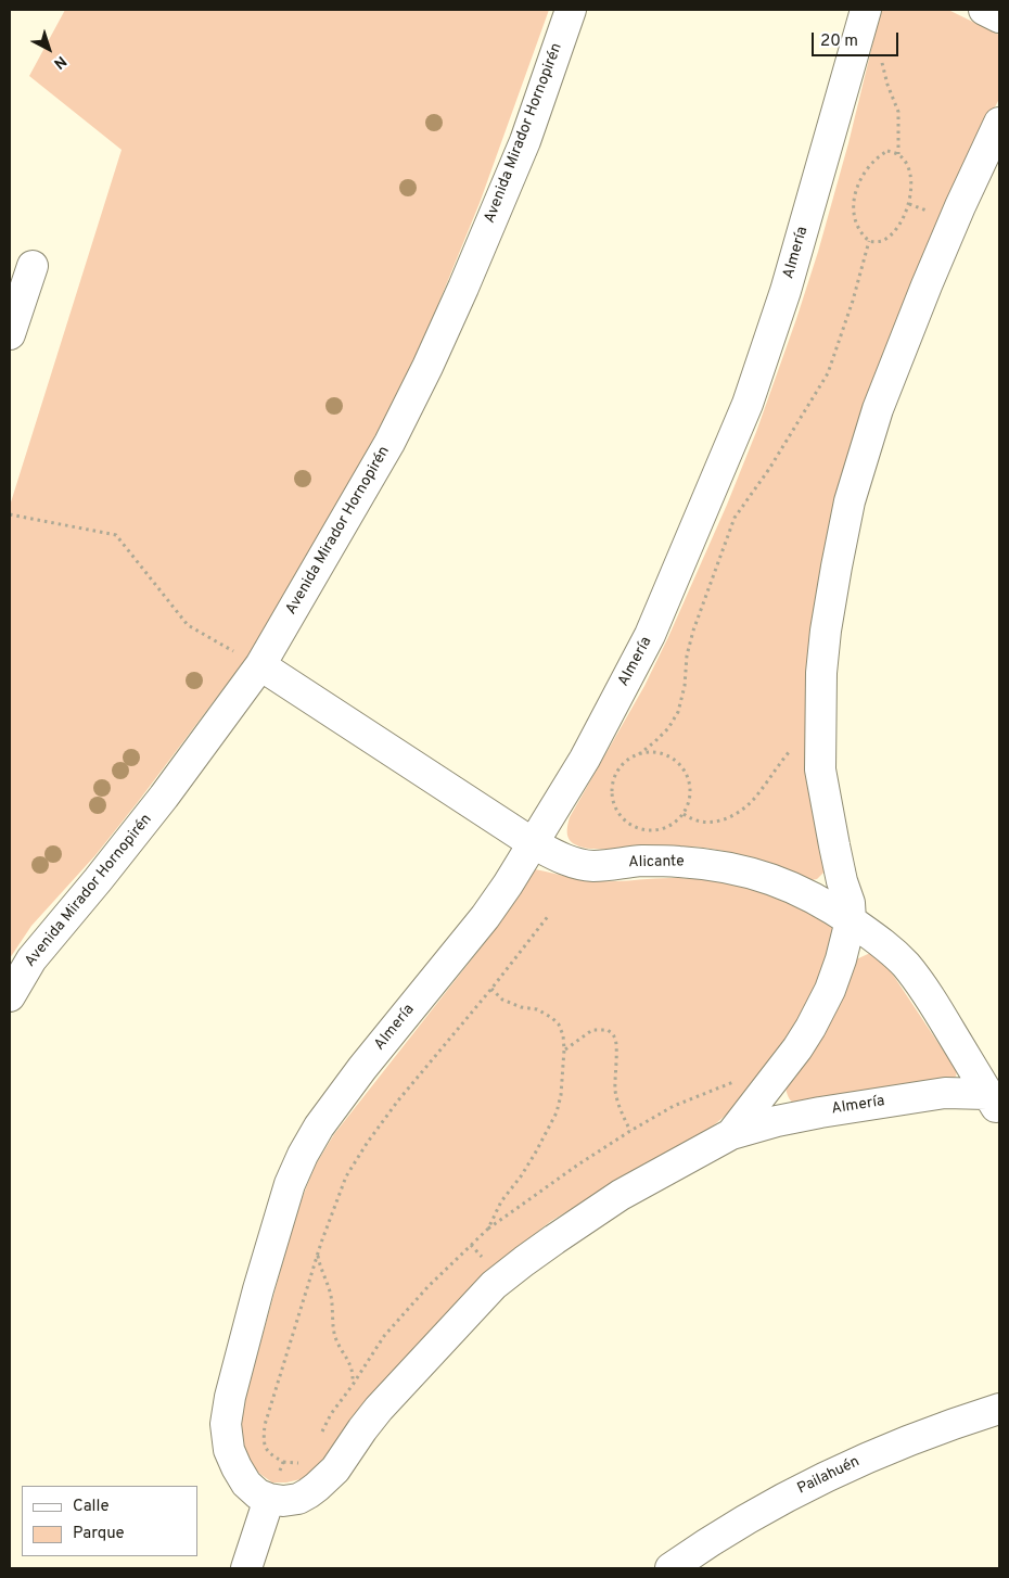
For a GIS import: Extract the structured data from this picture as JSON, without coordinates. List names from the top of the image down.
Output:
{
  "streets": {
    "street": [
      "Avenida Mirador Hornopirén",
      "Almería",
      "Alicante",
      "Pailahuén"
    ]
  },
  "crossings": [
    ["Avenida Mirador Hornopirén", "Alicante"],
    ["Almería", "Alicante"]
  ],
  "legend": ["Calle", "Parque"],
  "scale_bar": "20 m",
  "north": "bottom right"
}
